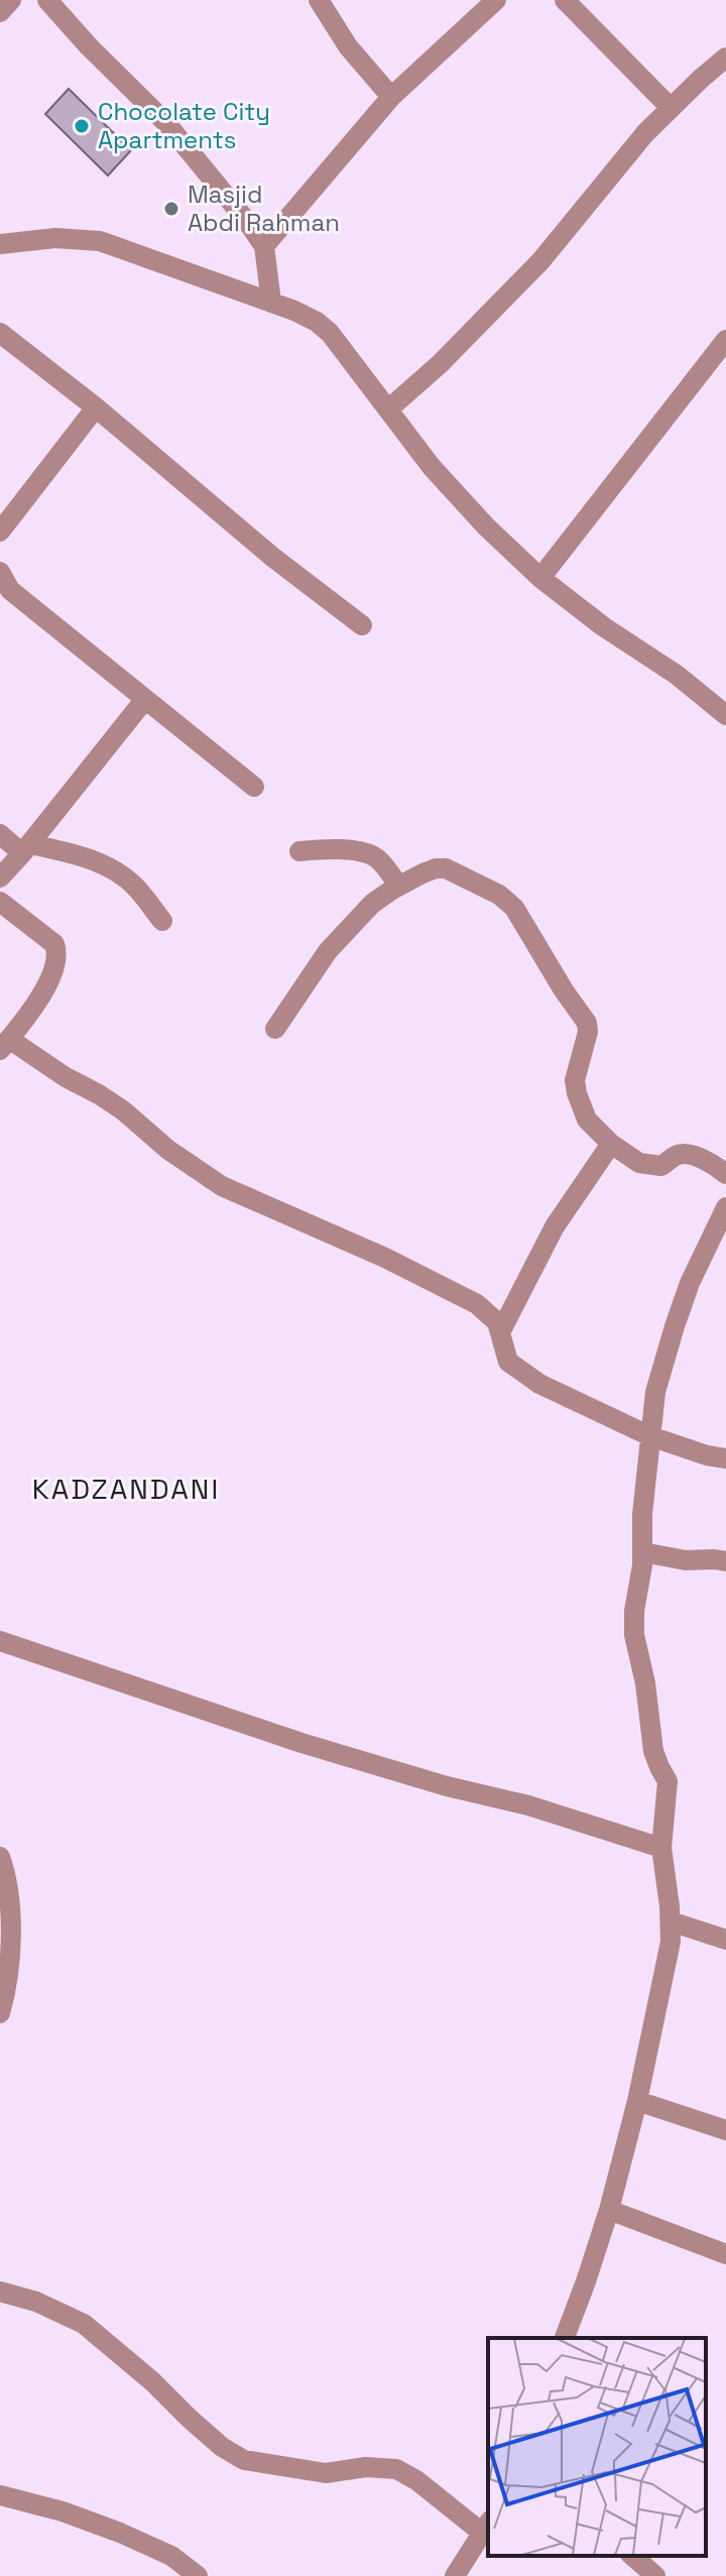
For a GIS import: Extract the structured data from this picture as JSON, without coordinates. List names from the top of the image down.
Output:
{
  "districts": ["KADZANDANI"],
  "places": ["Chocolate City Apartments", "Masjid Abdi Rahman"]
}
